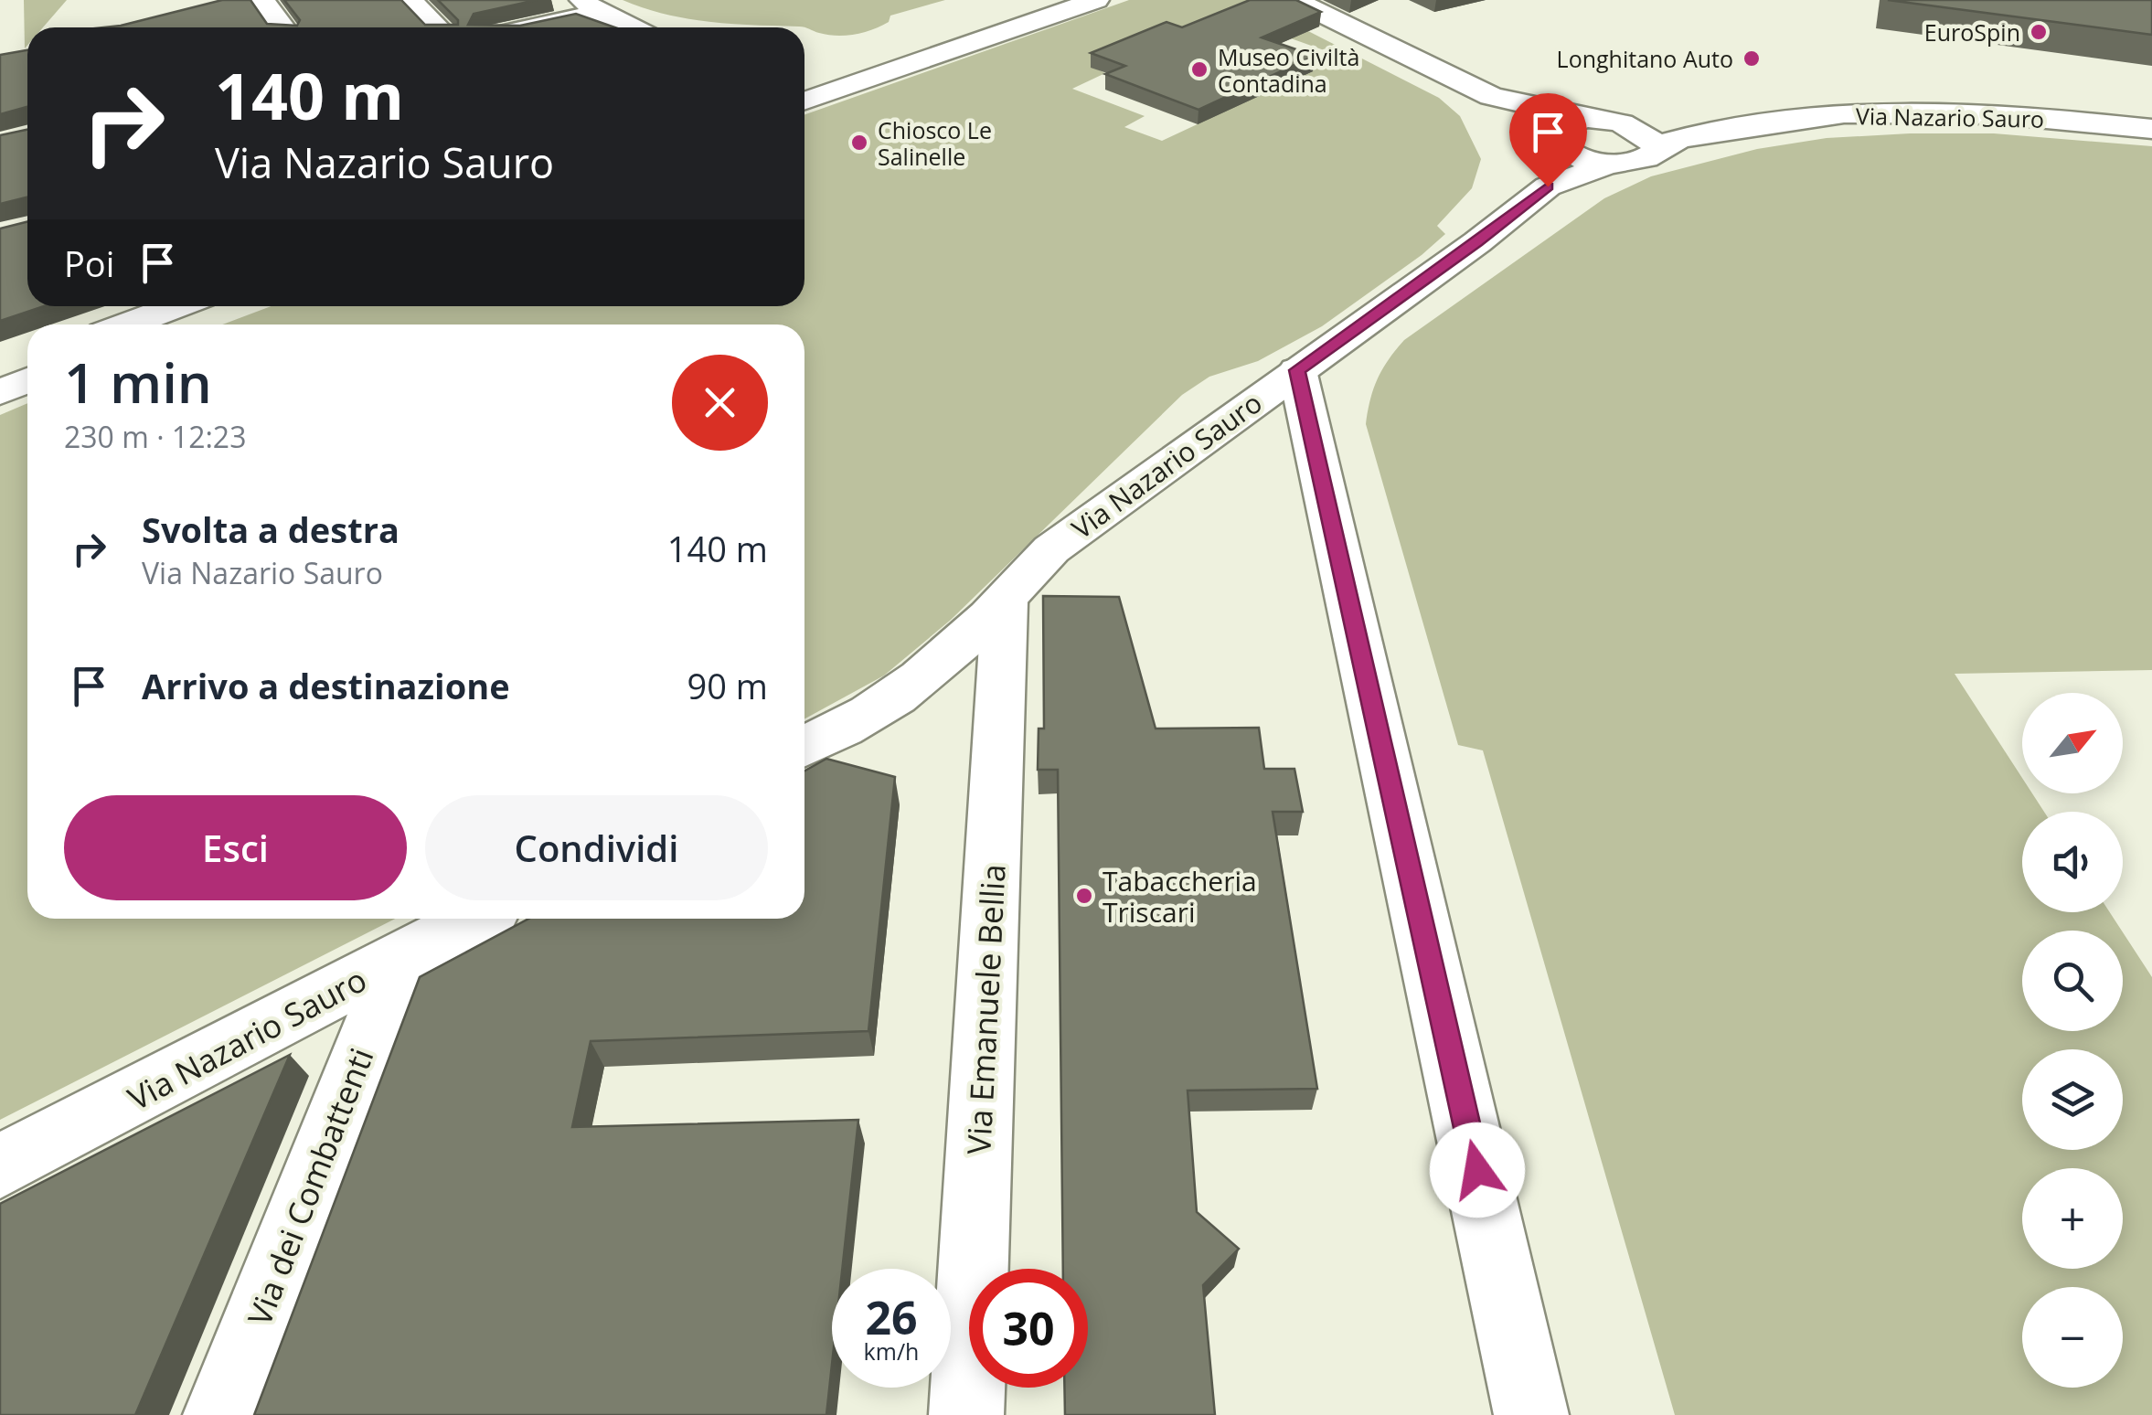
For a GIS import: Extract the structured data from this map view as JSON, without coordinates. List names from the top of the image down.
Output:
{
  "streets": {
    "street": ["Via Nazario Sauro", "Via Emanuele Bellia", "Via dei Combattenti"]
  },
  "crossings": [
    ["Via Nazario Sauro", "Via Emanuele Bellia"],
    ["Via Nazario Sauro", "Via dei Combattenti"]
  ],
  "places": [
    "EuroSpin",
    "Longhitano Auto",
    "Museo Civiltà Contadina",
    "Chiosco Le Salinelle",
    "Tabaccheria Triscari"
  ],
  "north": "top right",
  "page": {
    "turn": ["140 m", "Via Nazario Sauro"],
    "then": "Poi",
    "heading": ["1 min", "230 m · 12:23"],
    "list": [
      {
        "name": "Svolta a destra",
        "note": "Via Nazario Sauro",
        "value": "140 m"
      },
      {
        "name": "Arrivo a destinazione",
        "value": "90 m"
      }
    ],
    "map_buttons": ["+", "−"],
    "buttons": ["Esci", "Condividi"],
    "speed": "26 km/h",
    "limit": "30"
  }
}
